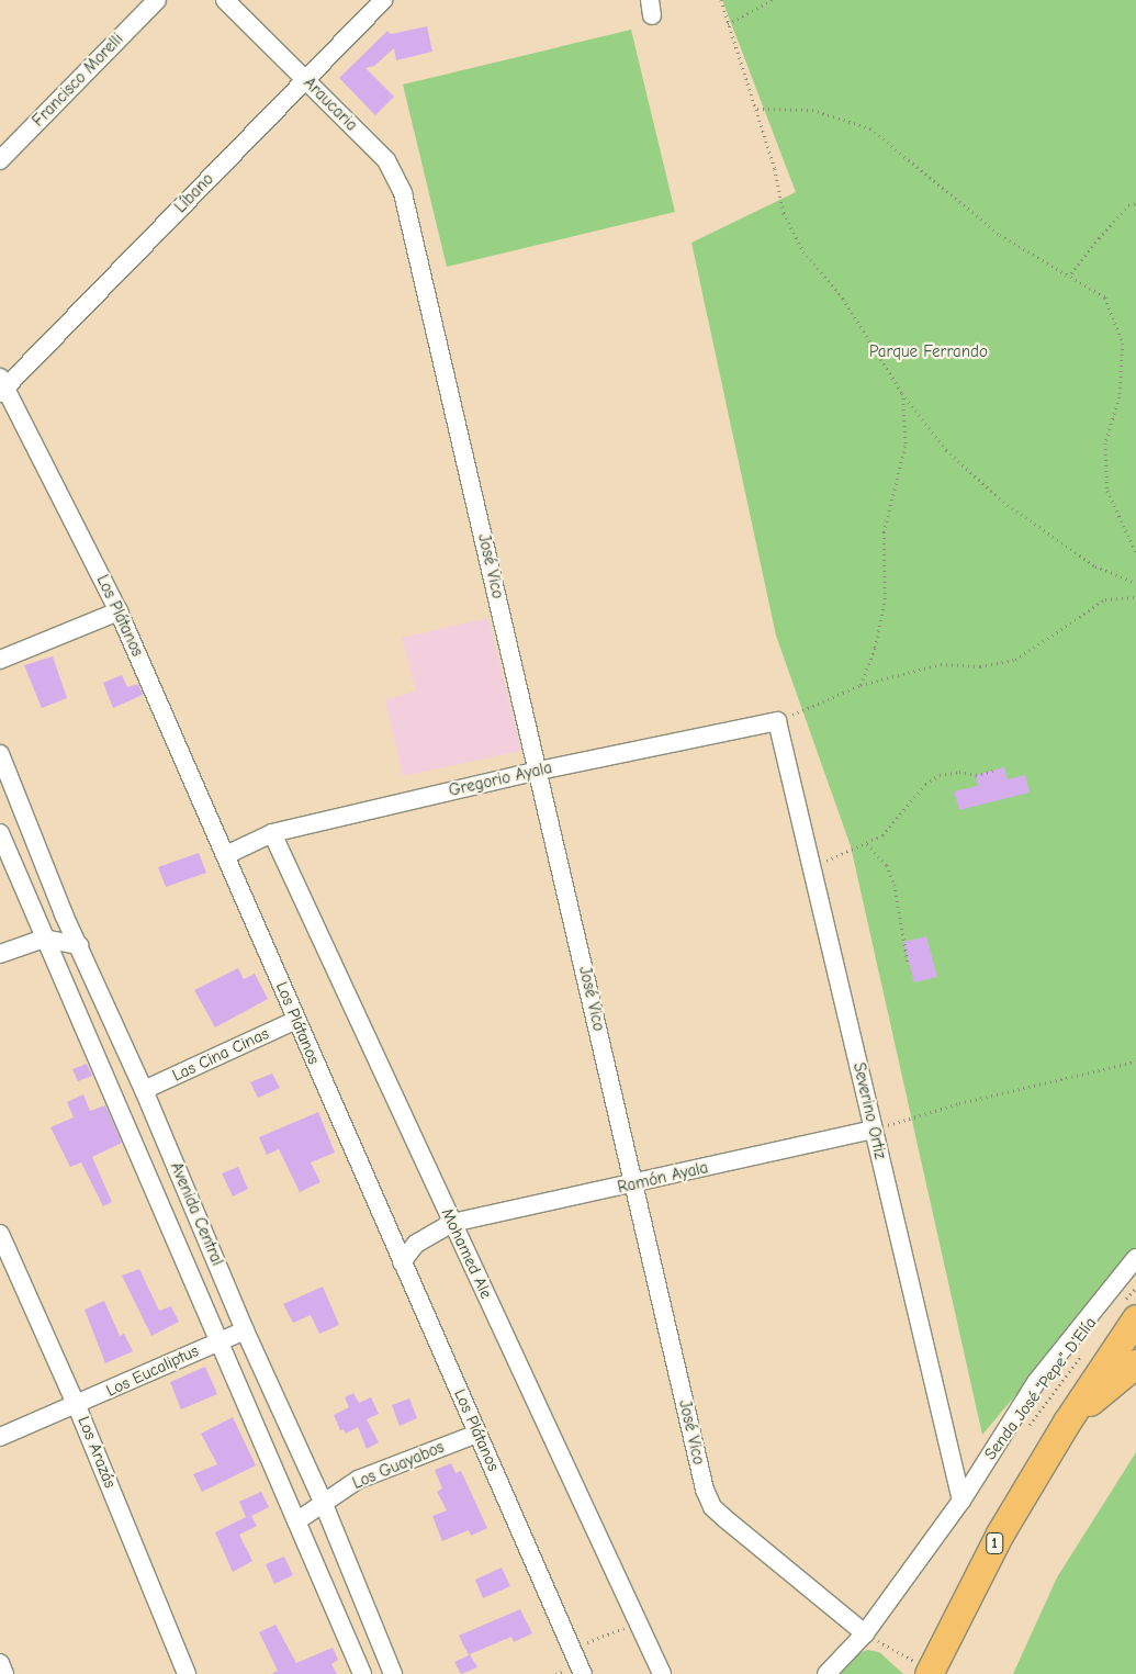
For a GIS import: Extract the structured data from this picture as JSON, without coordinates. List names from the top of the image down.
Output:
{
  "streets": {
    "highway": ["1"],
    "street": [
      "Francisco Morelli",
      "Araucaria",
      "Líbano",
      "José Vico",
      "Los Plátanos",
      "Gregorio Ayala",
      "Las Cina Cinas",
      "Severino Ortiz",
      "Ramón Ayala",
      "Avenida Central",
      "Mohamed Ale",
      "Los Eucaliptus",
      "Los Arazás",
      "Los Guayabos"
    ],
    "path": ["Senda José \"Pepe\" D'Elía"]
  },
  "crossings": [
    ["Araucaria", "Líbano"],
    ["Araucaria", "José Vico"],
    ["Líbano", "Los Plátanos"],
    ["José Vico", "Gregorio Ayala"],
    ["José Vico", "Ramón Ayala"],
    ["Los Plátanos", "Gregorio Ayala"],
    ["Los Plátanos", "Las Cina Cinas"],
    ["Los Plátanos", "Ramón Ayala"],
    ["Los Plátanos", "Los Guayabos"],
    ["Gregorio Ayala", "Severino Ortiz"],
    ["Gregorio Ayala", "Mohamed Ale"],
    ["Las Cina Cinas", "Avenida Central"],
    ["Severino Ortiz", "Ramón Ayala"],
    ["Ramón Ayala", "Mohamed Ale"],
    ["Avenida Central", "Los Eucaliptus"],
    ["Avenida Central", "Los Guayabos"],
    ["Los Eucaliptus", "Los Arazás"]
  ],
  "parks": ["Parque Ferrando"]
}
